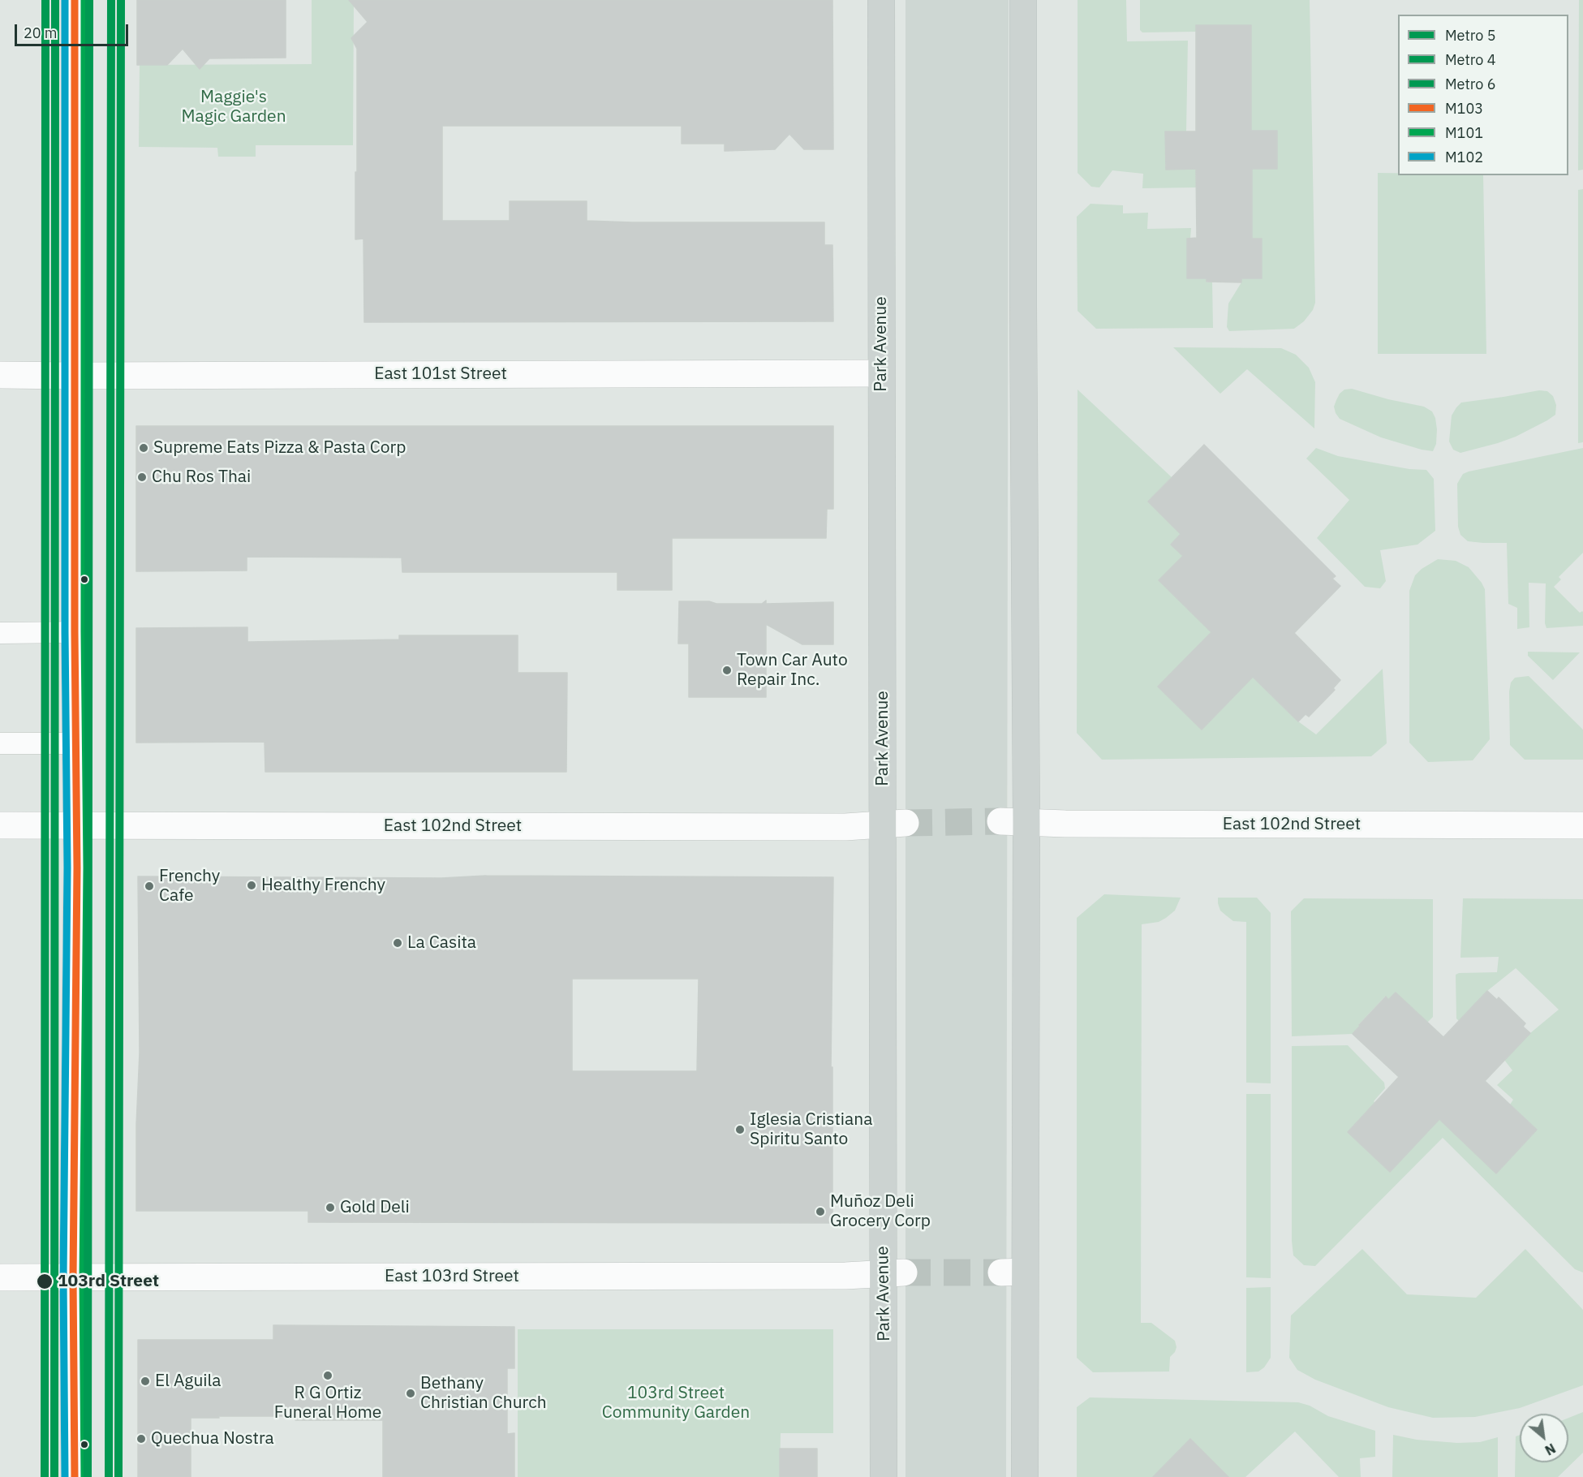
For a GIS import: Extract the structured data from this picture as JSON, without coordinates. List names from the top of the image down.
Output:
{
  "streets": {
    "main road": ["Park Avenue"],
    "street": ["East 101st Street", "East 102nd Street", "East 103rd Street"]
  },
  "crossings": [
    ["Park Avenue", "East 101st Street"],
    ["Park Avenue", "East 102nd Street"],
    ["Park Avenue", "East 103rd Street"]
  ],
  "parks": ["Maggie's Magic Garden", "103rd Street Community Garden"],
  "places": [
    "Supreme Eats Pizza & Pasta Corp",
    "Chu Ros Thai",
    "Town Car Auto Repair Inc.",
    "Healthy Frenchy",
    "Frenchy Cafe",
    "La Casita",
    "Iglesia Cristiana Spiritu Santo",
    "Gold Deli",
    "Muñoz Deli Grocery Corp",
    "103rd Street",
    "R G Ortiz Funeral Home",
    "El Aguila",
    "Bethany Christian Church",
    "Quechua Nostra"
  ],
  "lines": [
    "metro line 5",
    "metro line 4",
    "metro line 6",
    "transit line M103",
    "transit line M101",
    "transit line M102"
  ],
  "legend": [
    "Metro 5",
    "Metro 4",
    "Metro 6",
    "M103",
    "M101",
    "M102"
  ],
  "scale_bar": "20 m",
  "north": "bottom right"
}
